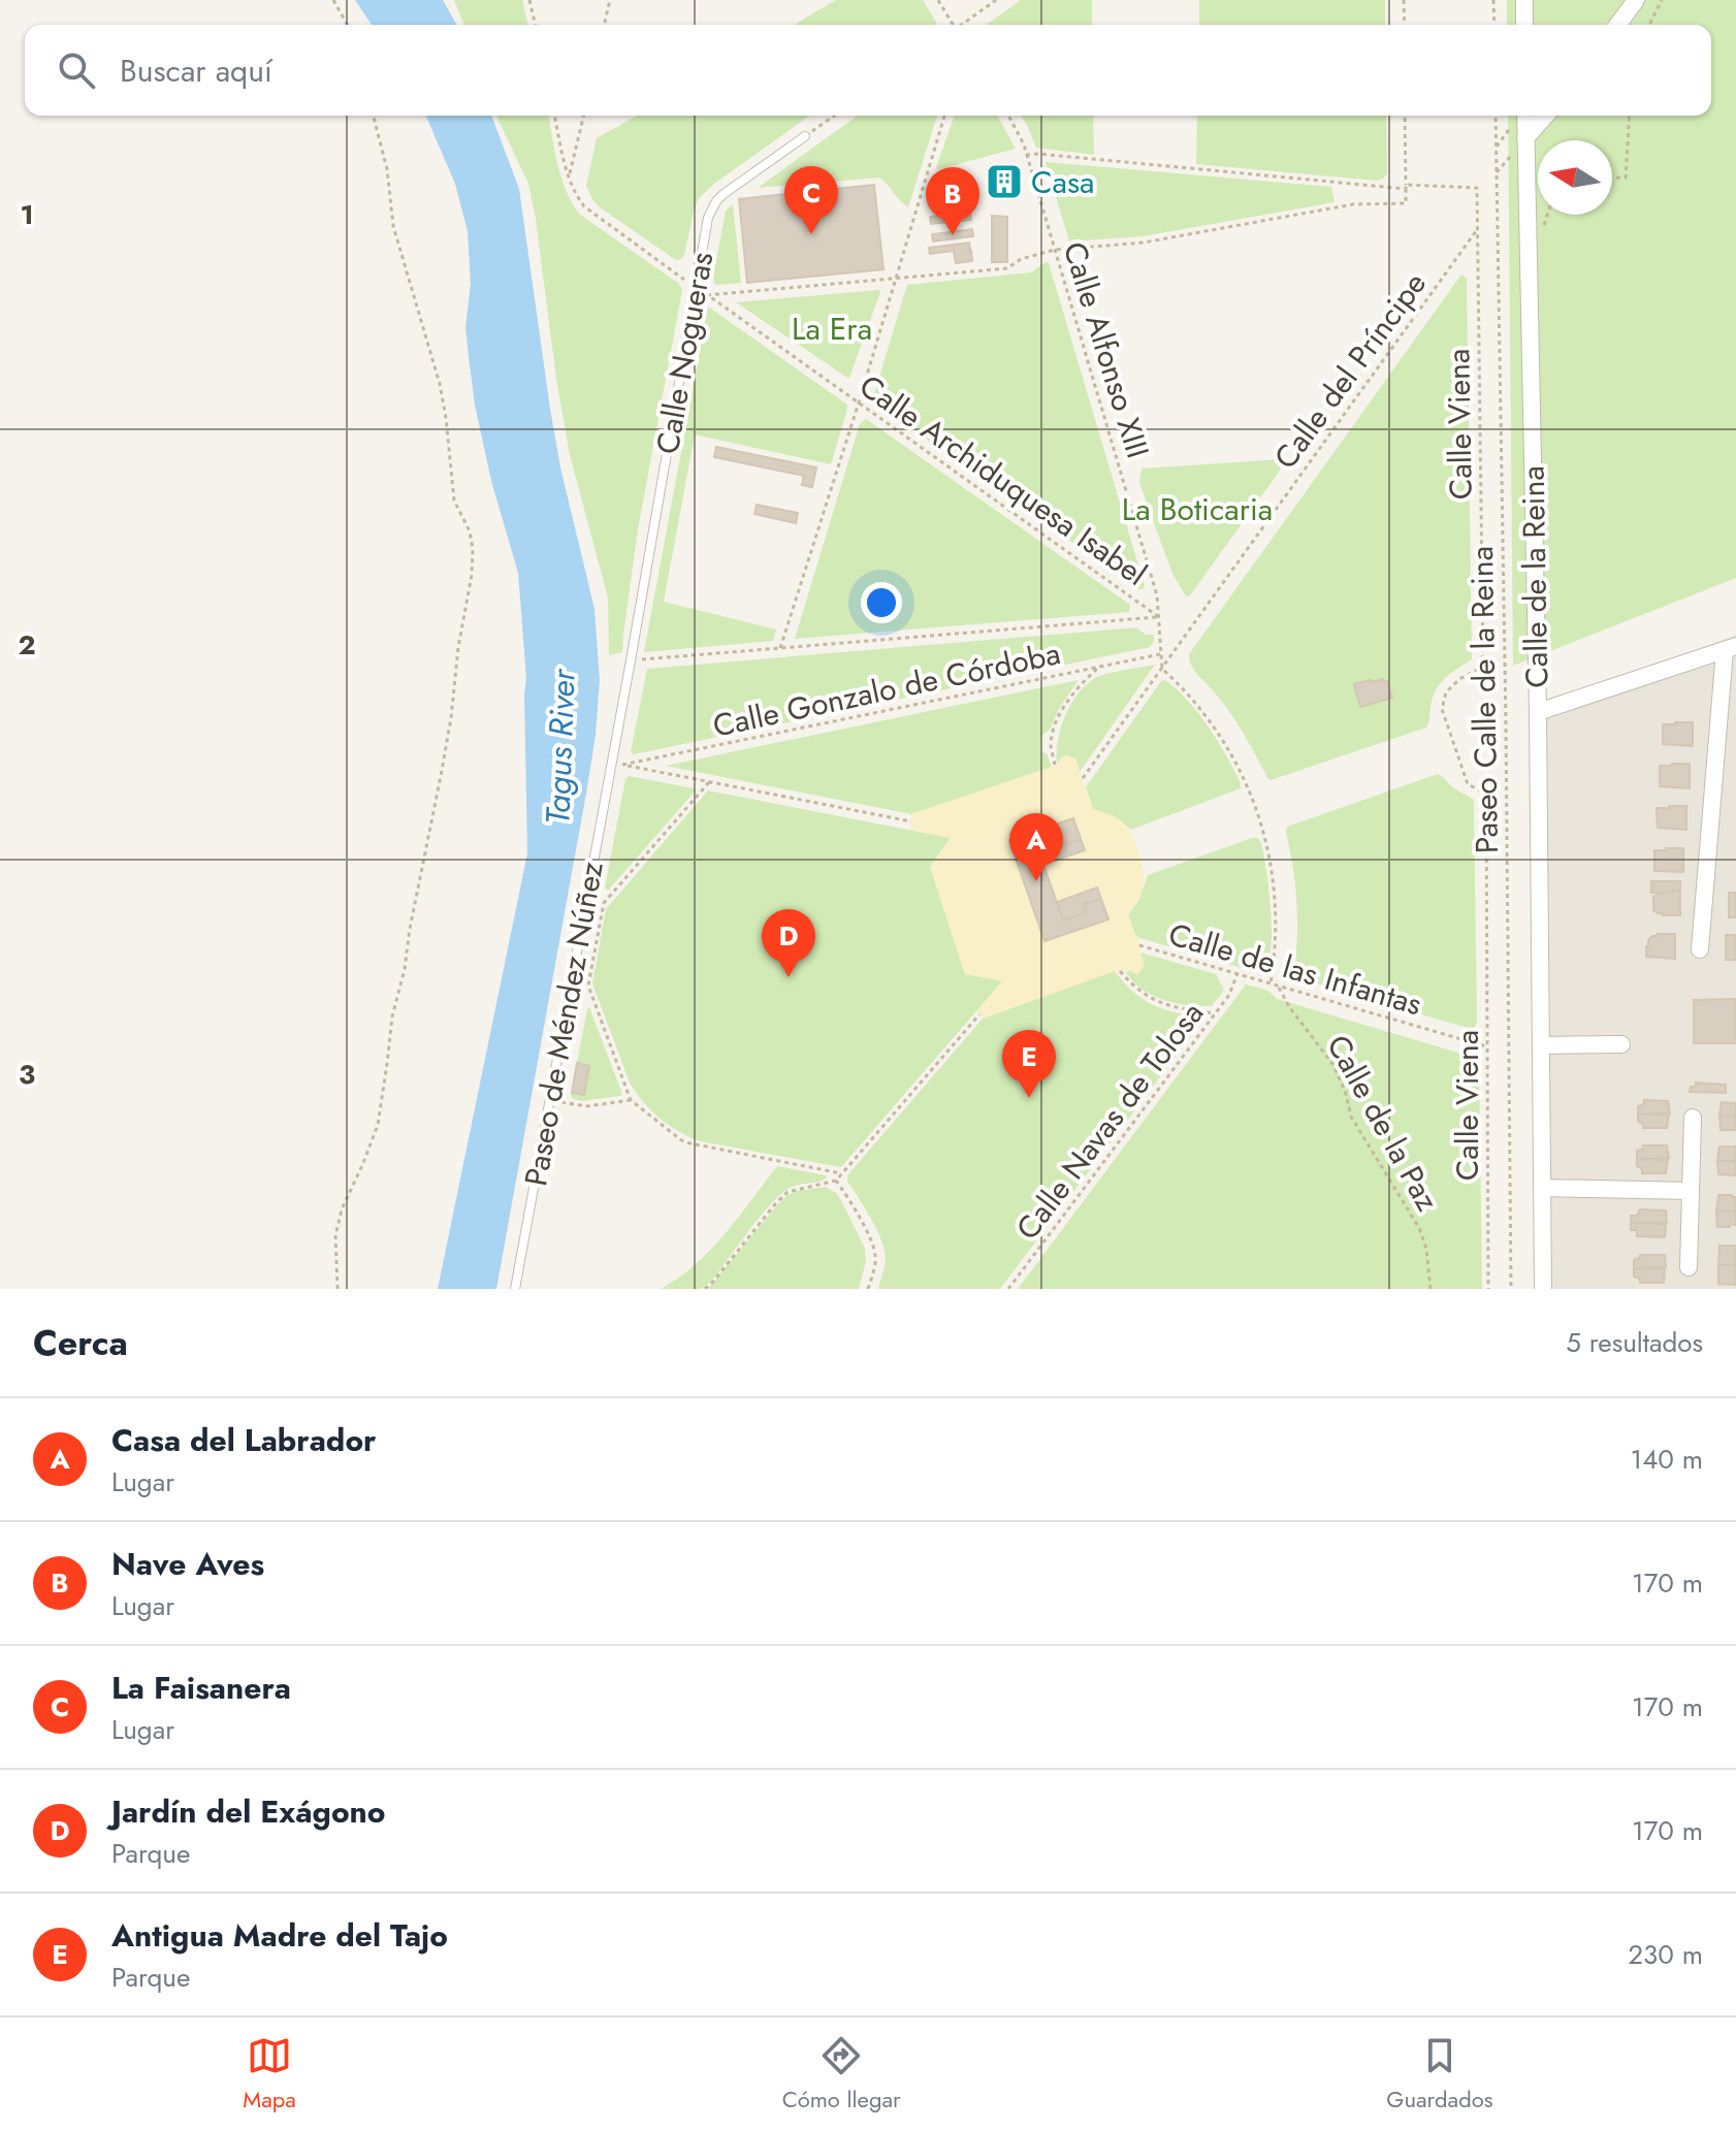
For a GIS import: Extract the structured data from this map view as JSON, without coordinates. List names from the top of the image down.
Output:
{
  "streets": {
    "street": ["Calle de la Reina"],
    "lane": ["Calle Nogueras", "Paseo de Méndez Núñez"],
    "path": [
      "Calle Alfonso XIII",
      "Calle del Príncipe",
      "Calle Viena",
      "Calle Archiduquesa Isabel",
      "Calle Gonzalo de Córdoba",
      "Paseo Calle de la Reina",
      "Calle de las Infantas",
      "Calle Navas de Tolosa",
      "Calle de la Paz"
    ]
  },
  "crossings": [
    ["Calle Alfonso XIII", "Calle del Príncipe"],
    ["Calle Alfonso XIII", "Calle Archiduquesa Isabel"],
    ["Calle Alfonso XIII", "Calle Gonzalo de Córdoba"],
    ["Calle Nogueras", "Calle Archiduquesa Isabel"],
    ["Calle Nogueras", "Paseo de Méndez Núñez"],
    ["Calle del Príncipe", "Calle Viena"],
    ["Calle Viena", "Calle de las Infantas"],
    ["Calle de las Infantas", "Calle Navas de Tolosa"],
    ["Calle de las Infantas", "Calle de la Paz"]
  ],
  "water": ["Tagus River"],
  "parks": ["La Era", "La Boticaria"],
  "places": {
    "building": ["Casa"]
  },
  "north": "left",
  "page": {
    "search": "Buscar aquí",
    "pins": [
      "C",
      "B",
      "A",
      "D",
      "E"
    ],
    "heading": ["Cerca", "5 resultados"],
    "list": [
      {
        "mark": "A",
        "name": "Casa del Labrador",
        "note": "Lugar",
        "value": "140 m"
      },
      {
        "mark": "B",
        "name": "Nave Aves",
        "note": "Lugar",
        "value": "170 m"
      },
      {
        "mark": "C",
        "name": "La Faisanera",
        "note": "Lugar",
        "value": "170 m"
      },
      {
        "mark": "D",
        "name": "Jardín del Exágono",
        "note": "Parque",
        "value": "170 m"
      },
      {
        "mark": "E",
        "name": "Antigua Madre del Tajo",
        "note": "Parque",
        "value": "230 m"
      }
    ],
    "nav": ["Mapa", "Cómo llegar", "Guardados"]
  },
  "grid": {
    "rows": ["1", "2", "3"]
  }
}
